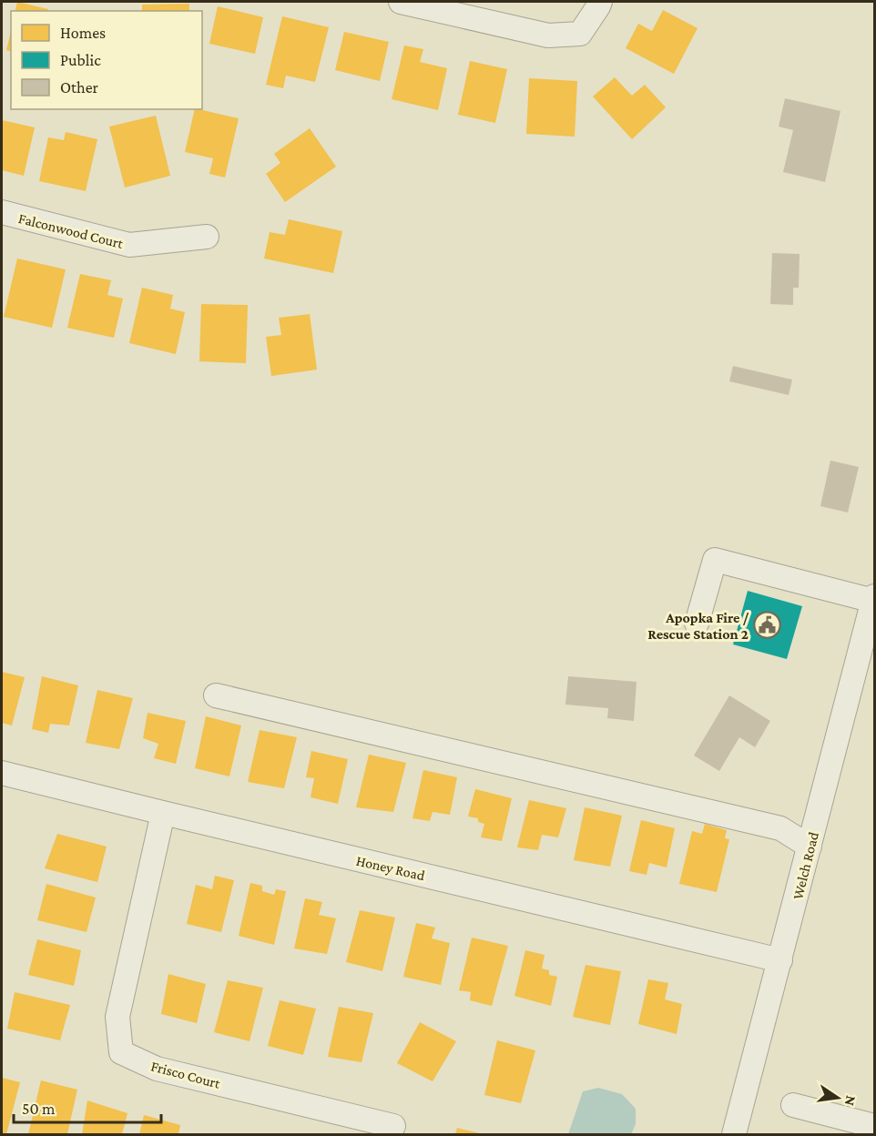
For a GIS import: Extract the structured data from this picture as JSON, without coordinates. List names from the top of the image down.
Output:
{
  "streets": {
    "street": [
      "Falconwood Court",
      "Welch Road",
      "Honey Road",
      "Frisco Court"
    ]
  },
  "crossings": [
    ["Welch Road", "Honey Road"],
    ["Honey Road", "Frisco Court"]
  ],
  "places": {
    "public building": ["Apopka Fire / Rescue Station 2"]
  },
  "legend": ["Homes", "Public", "Other"],
  "scale_bar": "50 m",
  "north": "right"
}
